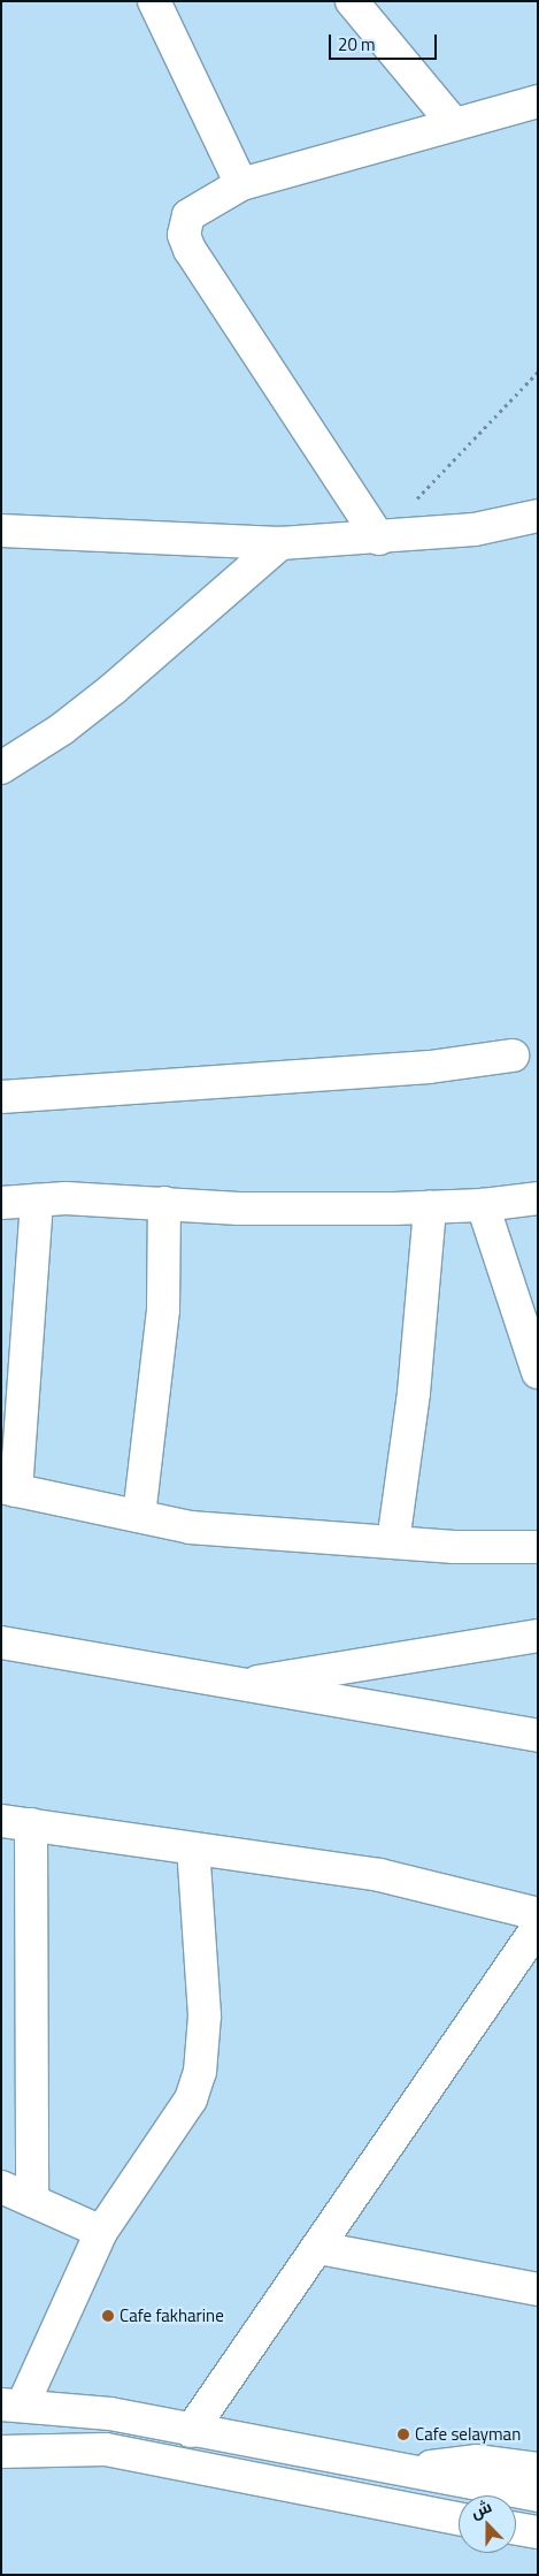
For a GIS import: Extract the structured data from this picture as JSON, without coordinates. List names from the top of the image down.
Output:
{
  "places": ["Cafe fakharine", "Cafe selayman"],
  "scale_bar": "20 m",
  "north": "top"
}
